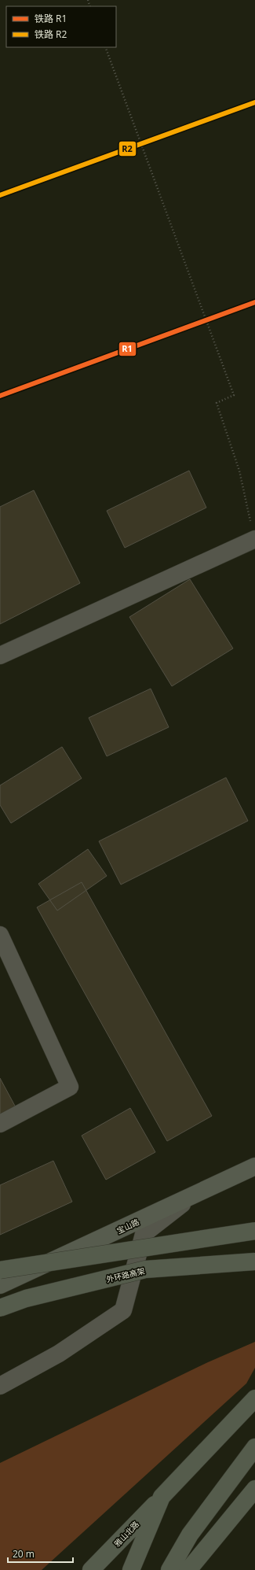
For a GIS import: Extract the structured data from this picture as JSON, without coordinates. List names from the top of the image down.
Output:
{
  "streets": {
    "highway": ["外环路高架", "雅山北路"],
    "main road": ["宝山路"]
  },
  "lines": ["rail line R2", "rail line R1"],
  "legend": ["铁路 R1", "铁路 R2"],
  "scale_bar": "20 m"
}
